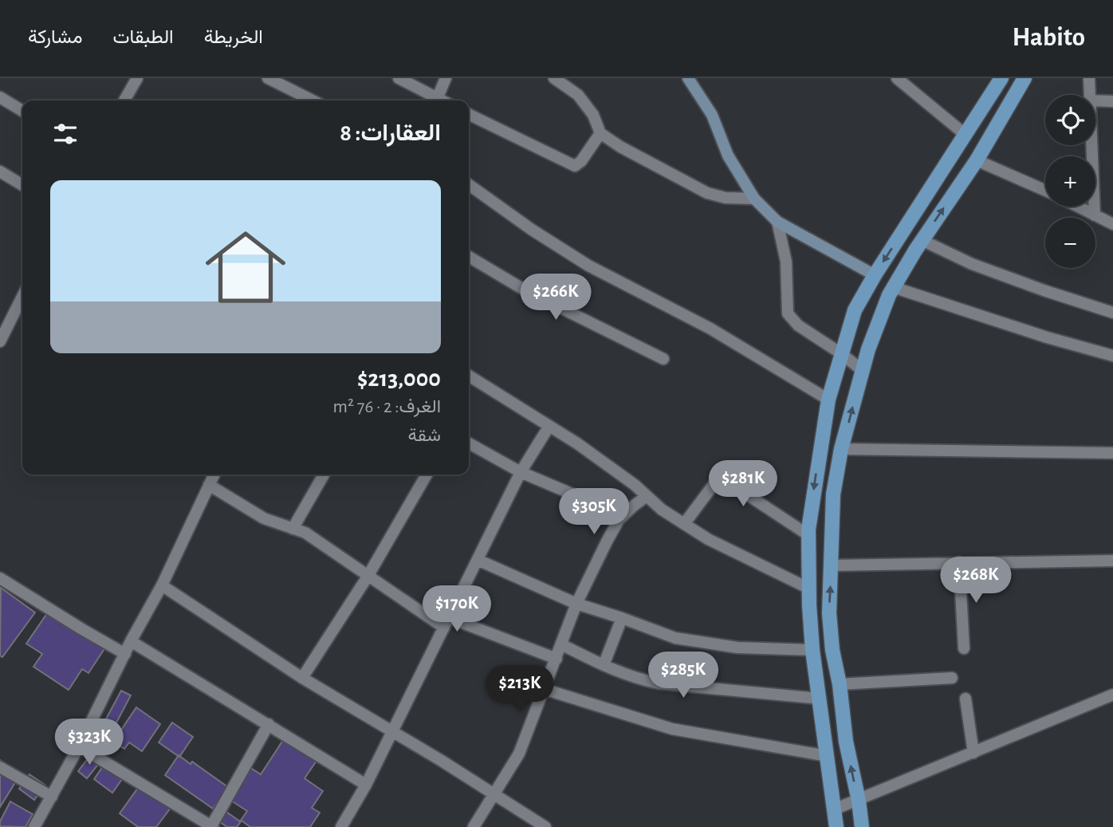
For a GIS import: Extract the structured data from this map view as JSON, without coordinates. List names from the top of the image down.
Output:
{
  "page": {
    "header": "Habito",
    "nav": ["الخريطة", "الطبقات", "مشاركة"],
    "map_buttons": ["+", "−"],
    "heading": "العقارات: 8",
    "list": [
      {
        "name": "$213,000",
        "note": "الغرف: 2 · 76 m² · شقة"
      }
    ],
    "price": [
      "$266K",
      "$281K",
      "$305K",
      "$268K",
      "$170K",
      "$285K",
      "$213K",
      "$323K"
    ]
  }
}
